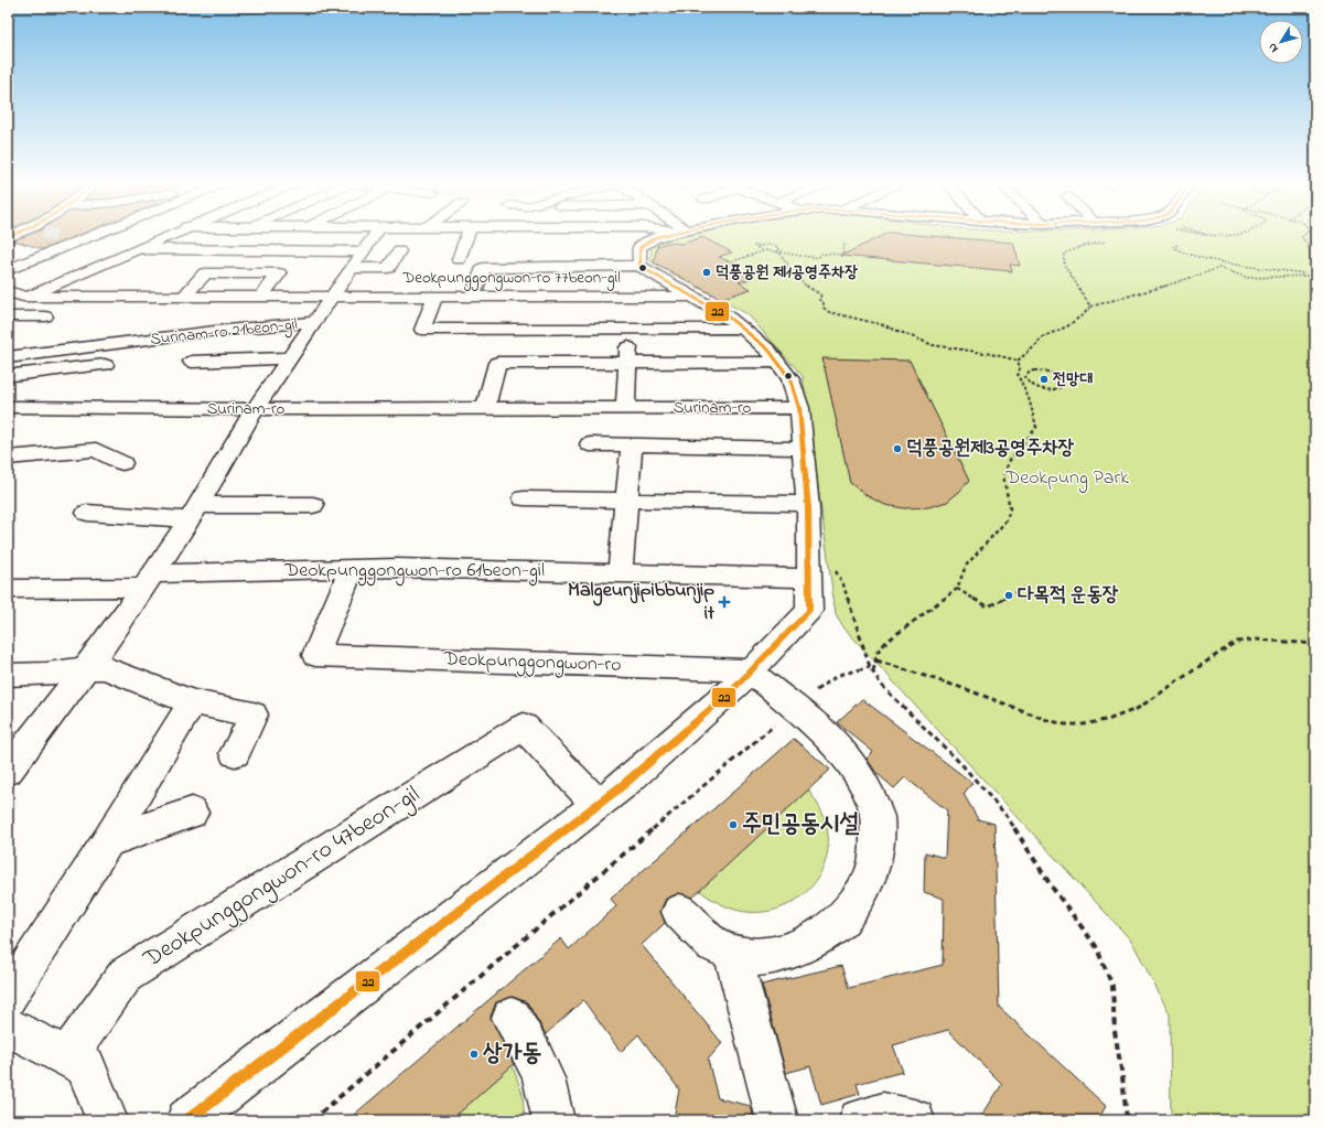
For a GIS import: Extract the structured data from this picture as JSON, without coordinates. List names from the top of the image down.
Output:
{
  "streets": {
    "street": [
      "Deokpunggongwon-ro 77beon-gil",
      "Surinam-ro 21beon-gil",
      "Surinam-ro",
      "Deokpunggongwon-ro 61beon-gil",
      "Deokpunggongwon-ro",
      "Deokpunggongwon-ro 47beon-gil"
    ]
  },
  "crossings": [
    ["Deokpunggongwon-ro 77beon-gil", "Surinam-ro 21beon-gil"],
    ["Surinam-ro 21beon-gil", "Surinam-ro"],
    ["Surinam-ro 21beon-gil", "Deokpunggongwon-ro 61beon-gil"],
    ["Deokpunggongwon-ro 61beon-gil", "Deokpunggongwon-ro"]
  ],
  "parks": ["Deokpung Park"],
  "places": {
    "other": [
      "덕풍공원 제1공영주차장",
      "전망대",
      "덕풍공원제3공영주차장",
      "다목적 운동장",
      "주민공동시설",
      "상가동"
    ],
    "health": ["Malgeunjipibbunjip it"]
  },
  "lines": ["transit line 22"],
  "north": "bottom left"
}
